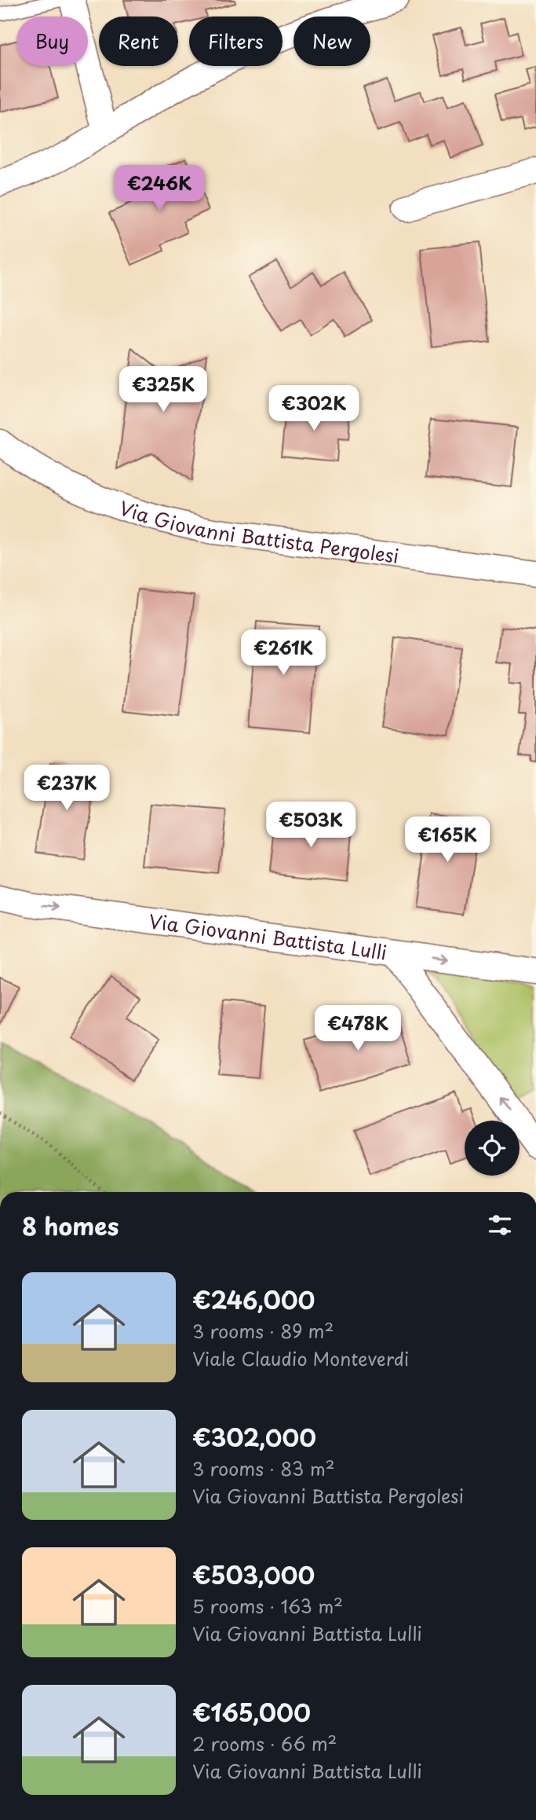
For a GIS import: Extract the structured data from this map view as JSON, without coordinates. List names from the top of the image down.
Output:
{
  "streets": {
    "street": ["Via Giovanni Battista Pergolesi", "Via Giovanni Battista Lulli"]
  },
  "one_way": ["Via Giovanni Battista Lulli"],
  "page": {
    "chip": [
      "Buy",
      "Rent",
      "Filters",
      "New"
    ],
    "price": [
      "€246K",
      "€325K",
      "€302K",
      "€261K",
      "€237K",
      "€503K",
      "€165K",
      "€478K"
    ],
    "heading": "8 homes",
    "list": [
      {
        "name": "€246,000",
        "note": "3 rooms · 89 m² · Viale Claudio Monteverdi"
      },
      {
        "name": "€302,000",
        "note": "3 rooms · 83 m² · Via Giovanni Battista Pergolesi"
      },
      {
        "name": "€503,000",
        "note": "5 rooms · 163 m² · Via Giovanni Battista Lulli"
      },
      {
        "name": "€165,000",
        "note": "2 rooms · 66 m² · Via Giovanni Battista Lulli"
      }
    ]
  }
}
